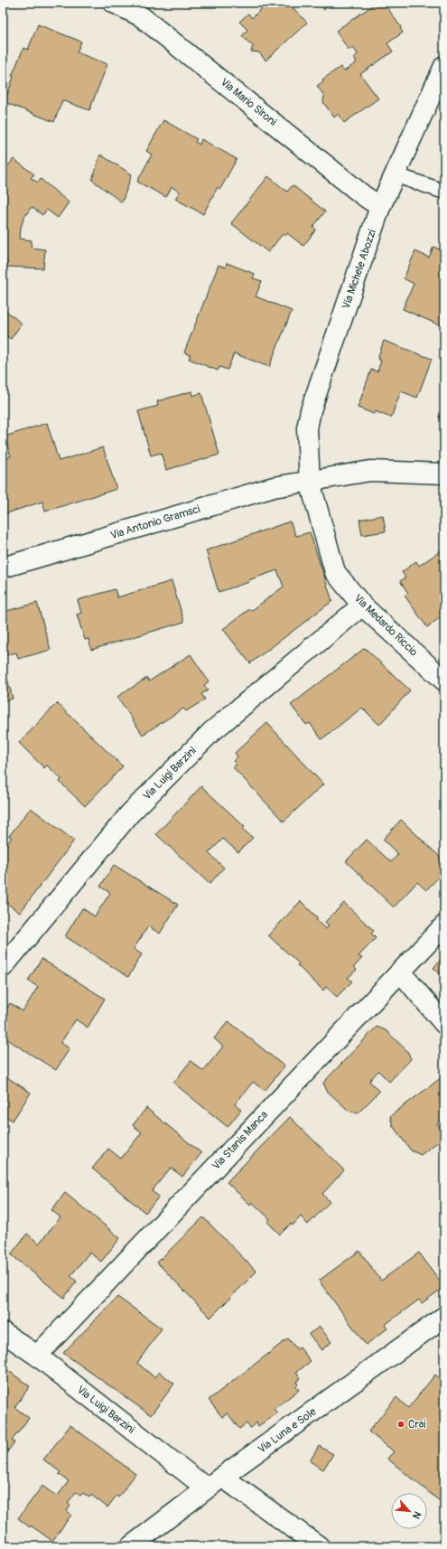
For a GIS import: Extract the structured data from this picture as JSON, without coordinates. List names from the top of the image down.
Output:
{
  "streets": {
    "street": [
      "Via Mario Sironi",
      "Via Michele Abozzi",
      "Via Antonio Gramsci",
      "Via Medardo Riccio",
      "Via Luigi Barzini",
      "Via Stanis Manca",
      "Via Luna e Sole"
    ]
  },
  "crossings": [
    ["Via Mario Sironi", "Via Michele Abozzi"],
    ["Via Michele Abozzi", "Via Antonio Gramsci"],
    ["Via Michele Abozzi", "Via Medardo Riccio"],
    ["Via Antonio Gramsci", "Via Medardo Riccio"],
    ["Via Medardo Riccio", "Via Luigi Barzini"],
    ["Via Luigi Barzini", "Via Stanis Manca"],
    ["Via Luigi Barzini", "Via Luna e Sole"]
  ],
  "places": ["Crai"],
  "north": "bottom right"
}
